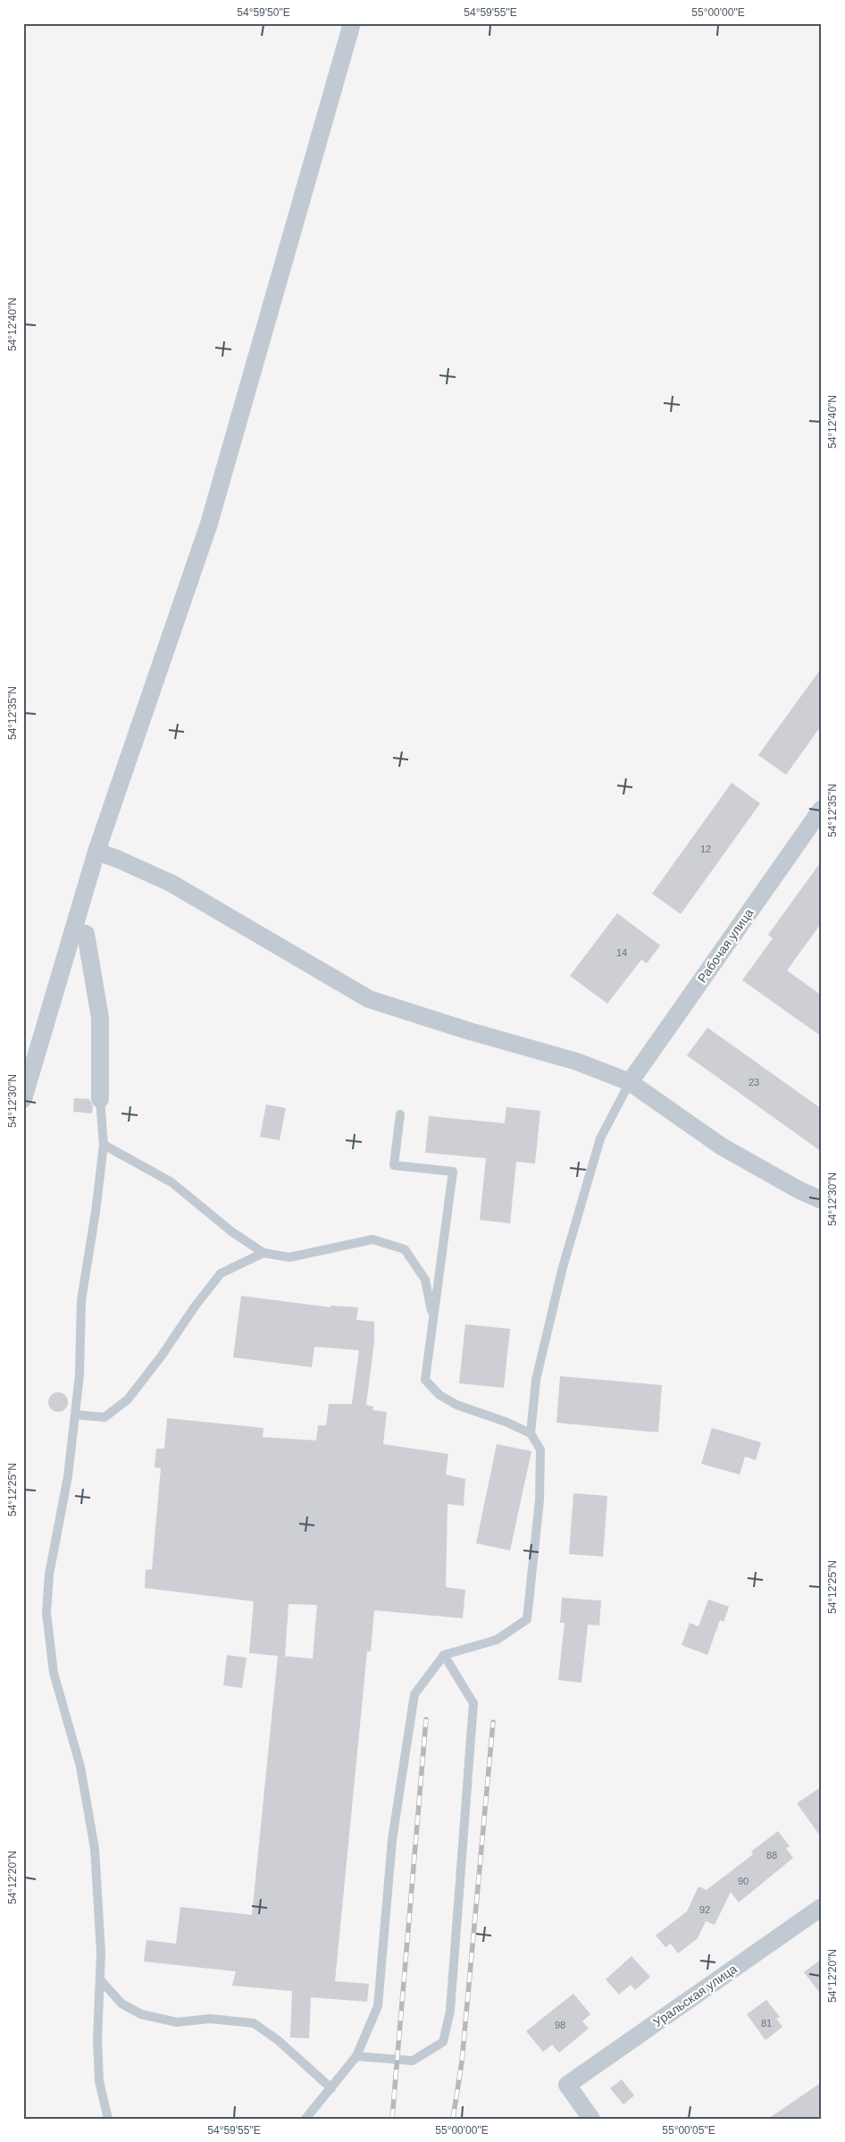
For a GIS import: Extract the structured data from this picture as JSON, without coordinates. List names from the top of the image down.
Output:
{
  "streets": {
    "street": ["Рабочая улица", "Уральская улица"]
  },
  "house_numbers": [
    "12",
    "14",
    "23",
    "88",
    "90",
    "92",
    "81",
    "98"
  ],
  "coordinates": [
    "54°59'50\"E",
    "54°59'55\"E",
    "55°00'00\"E",
    "54°12'40\"N",
    "54°12'35\"N",
    "54°12'30\"N",
    "54°12'25\"N",
    "54°12'20\"N",
    "55°00'05\"E"
  ]
}
